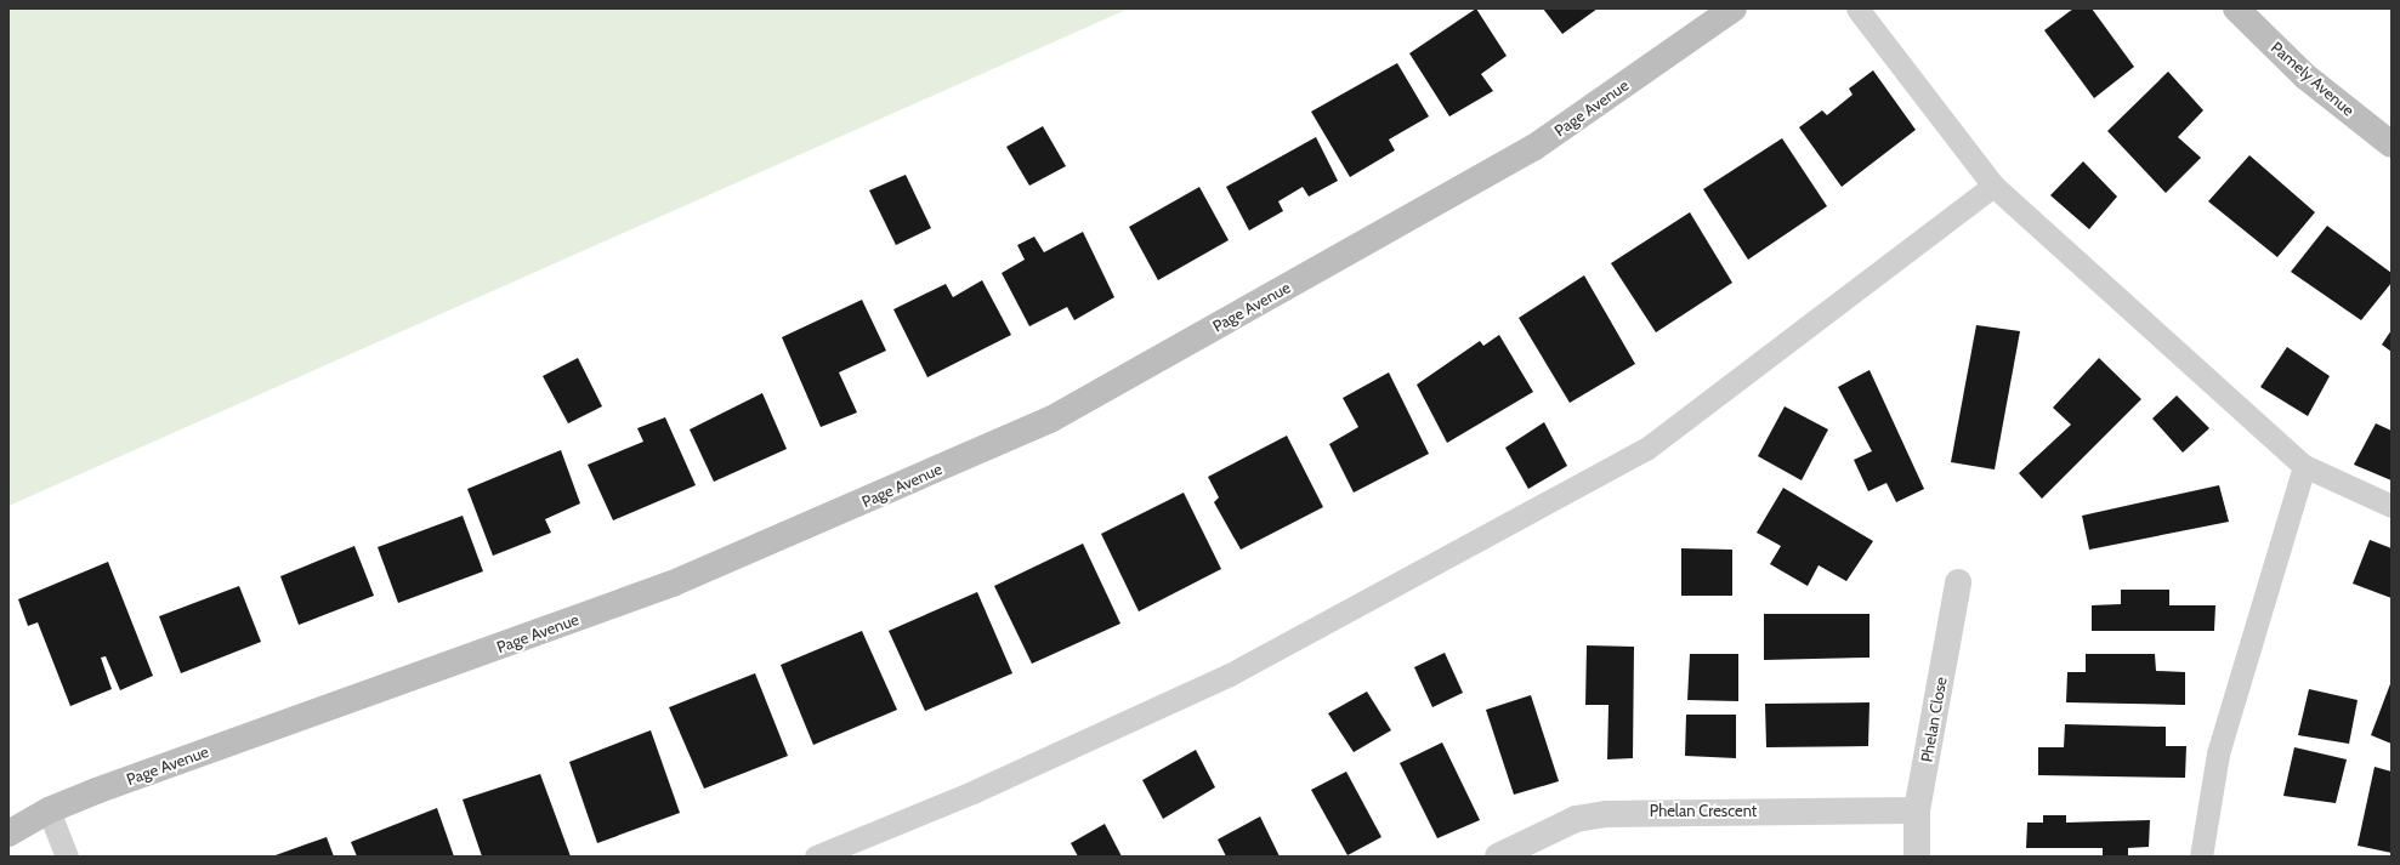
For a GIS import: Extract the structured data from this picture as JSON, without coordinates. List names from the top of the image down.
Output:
{
  "streets": {
    "street": [
      "Pamely Avenue",
      "Page Avenue",
      "Phelan Close",
      "Phelan Crescent"
    ]
  },
  "crossings": [
    ["Phelan Close", "Phelan Crescent"]
  ]
}
